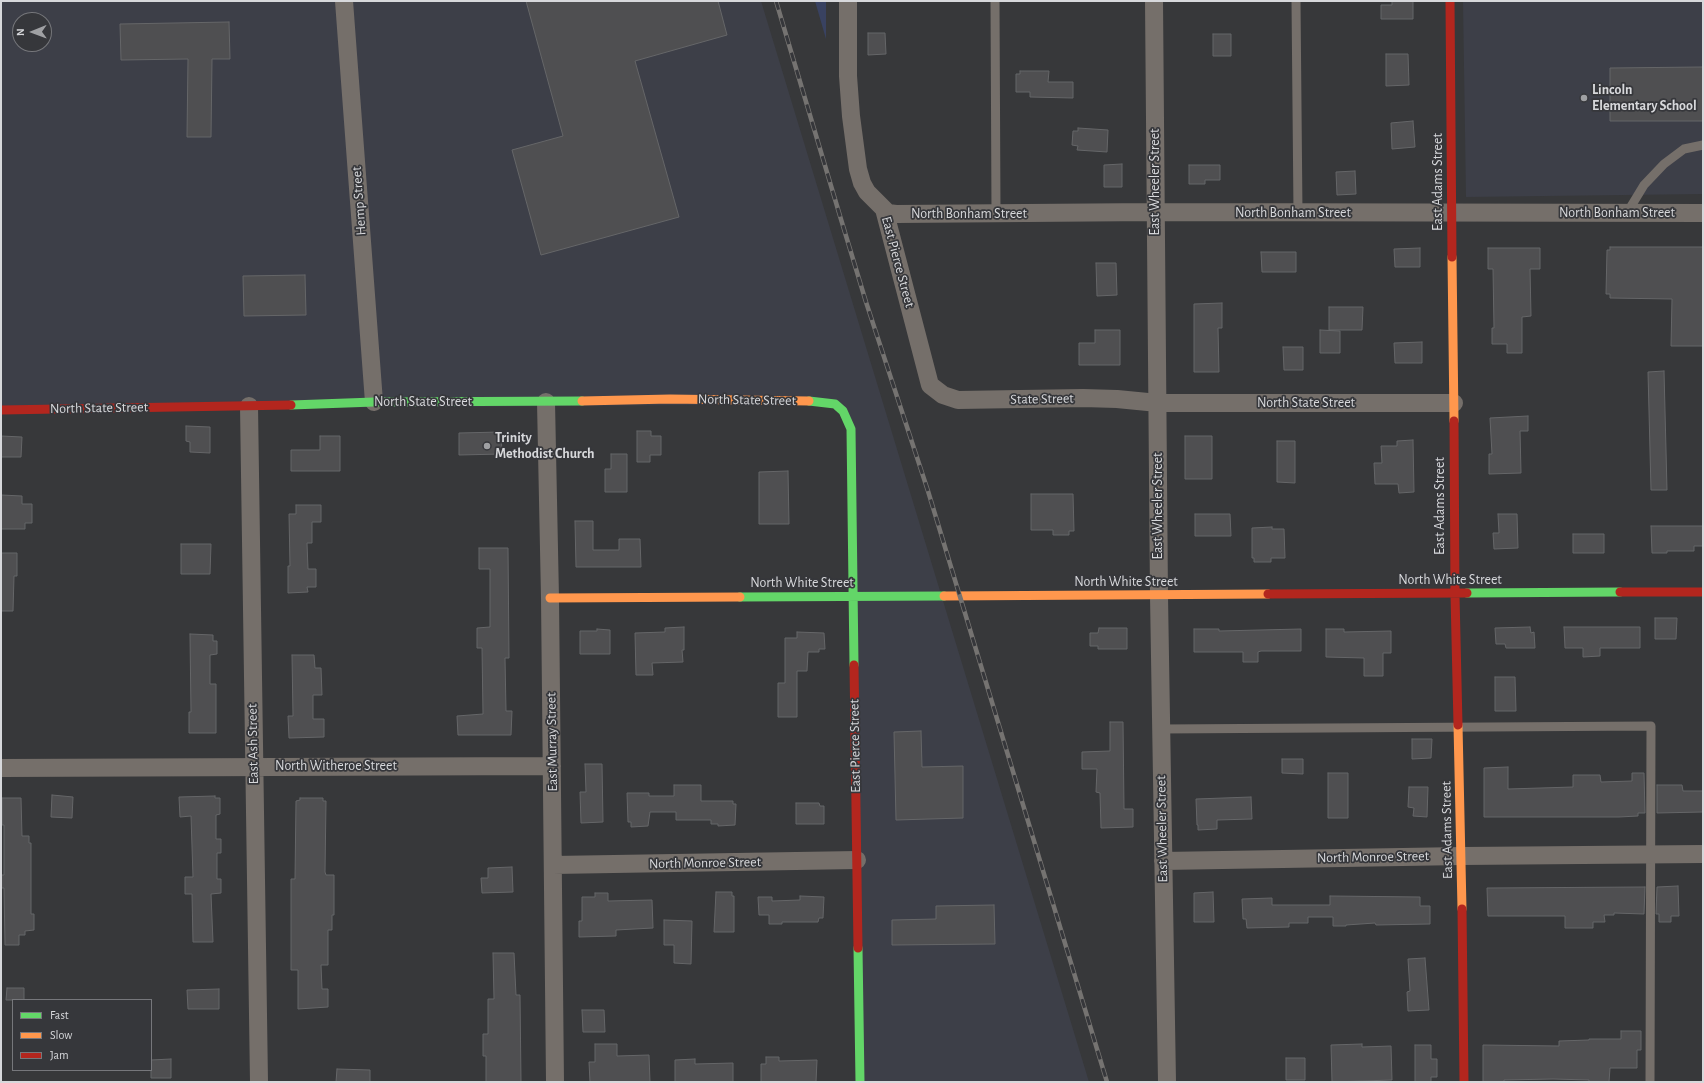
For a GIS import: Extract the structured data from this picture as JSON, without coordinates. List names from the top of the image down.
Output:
{
  "streets": {
    "street": [
      "East Wheeler Street",
      "East Adams Street",
      "Hemp Street",
      "North Bonham Street",
      "East Pierce Street",
      "State Street",
      "North State Street",
      "North White Street",
      "East Murray Street",
      "East Ash Street",
      "North Witheroe Street",
      "North Monroe Street"
    ]
  },
  "crossings": [
    ["East Wheeler Street", "North Bonham Street"],
    ["East Wheeler Street", "State Street"],
    ["East Wheeler Street", "North State Street"],
    ["East Wheeler Street", "North White Street"],
    ["East Wheeler Street", "North Monroe Street"],
    ["East Adams Street", "North Bonham Street"],
    ["East Adams Street", "North State Street"],
    ["East Adams Street", "North White Street"],
    ["East Adams Street", "North Monroe Street"],
    ["Hemp Street", "North State Street"],
    ["North Bonham Street", "East Pierce Street"],
    ["East Pierce Street", "State Street"],
    ["East Pierce Street", "North State Street"],
    ["East Pierce Street", "North White Street"],
    ["East Pierce Street", "North Monroe Street"],
    ["State Street", "North State Street"],
    ["North State Street", "East Murray Street"],
    ["North State Street", "East Ash Street"],
    ["North White Street", "East Murray Street"],
    ["East Murray Street", "North Witheroe Street"],
    ["East Murray Street", "North Monroe Street"],
    ["East Ash Street", "North Witheroe Street"]
  ],
  "places": ["Lincoln Elementary School", "Trinity Methodist Church"],
  "legend": ["Fast", "Slow", "Jam"],
  "north": "left"
}
